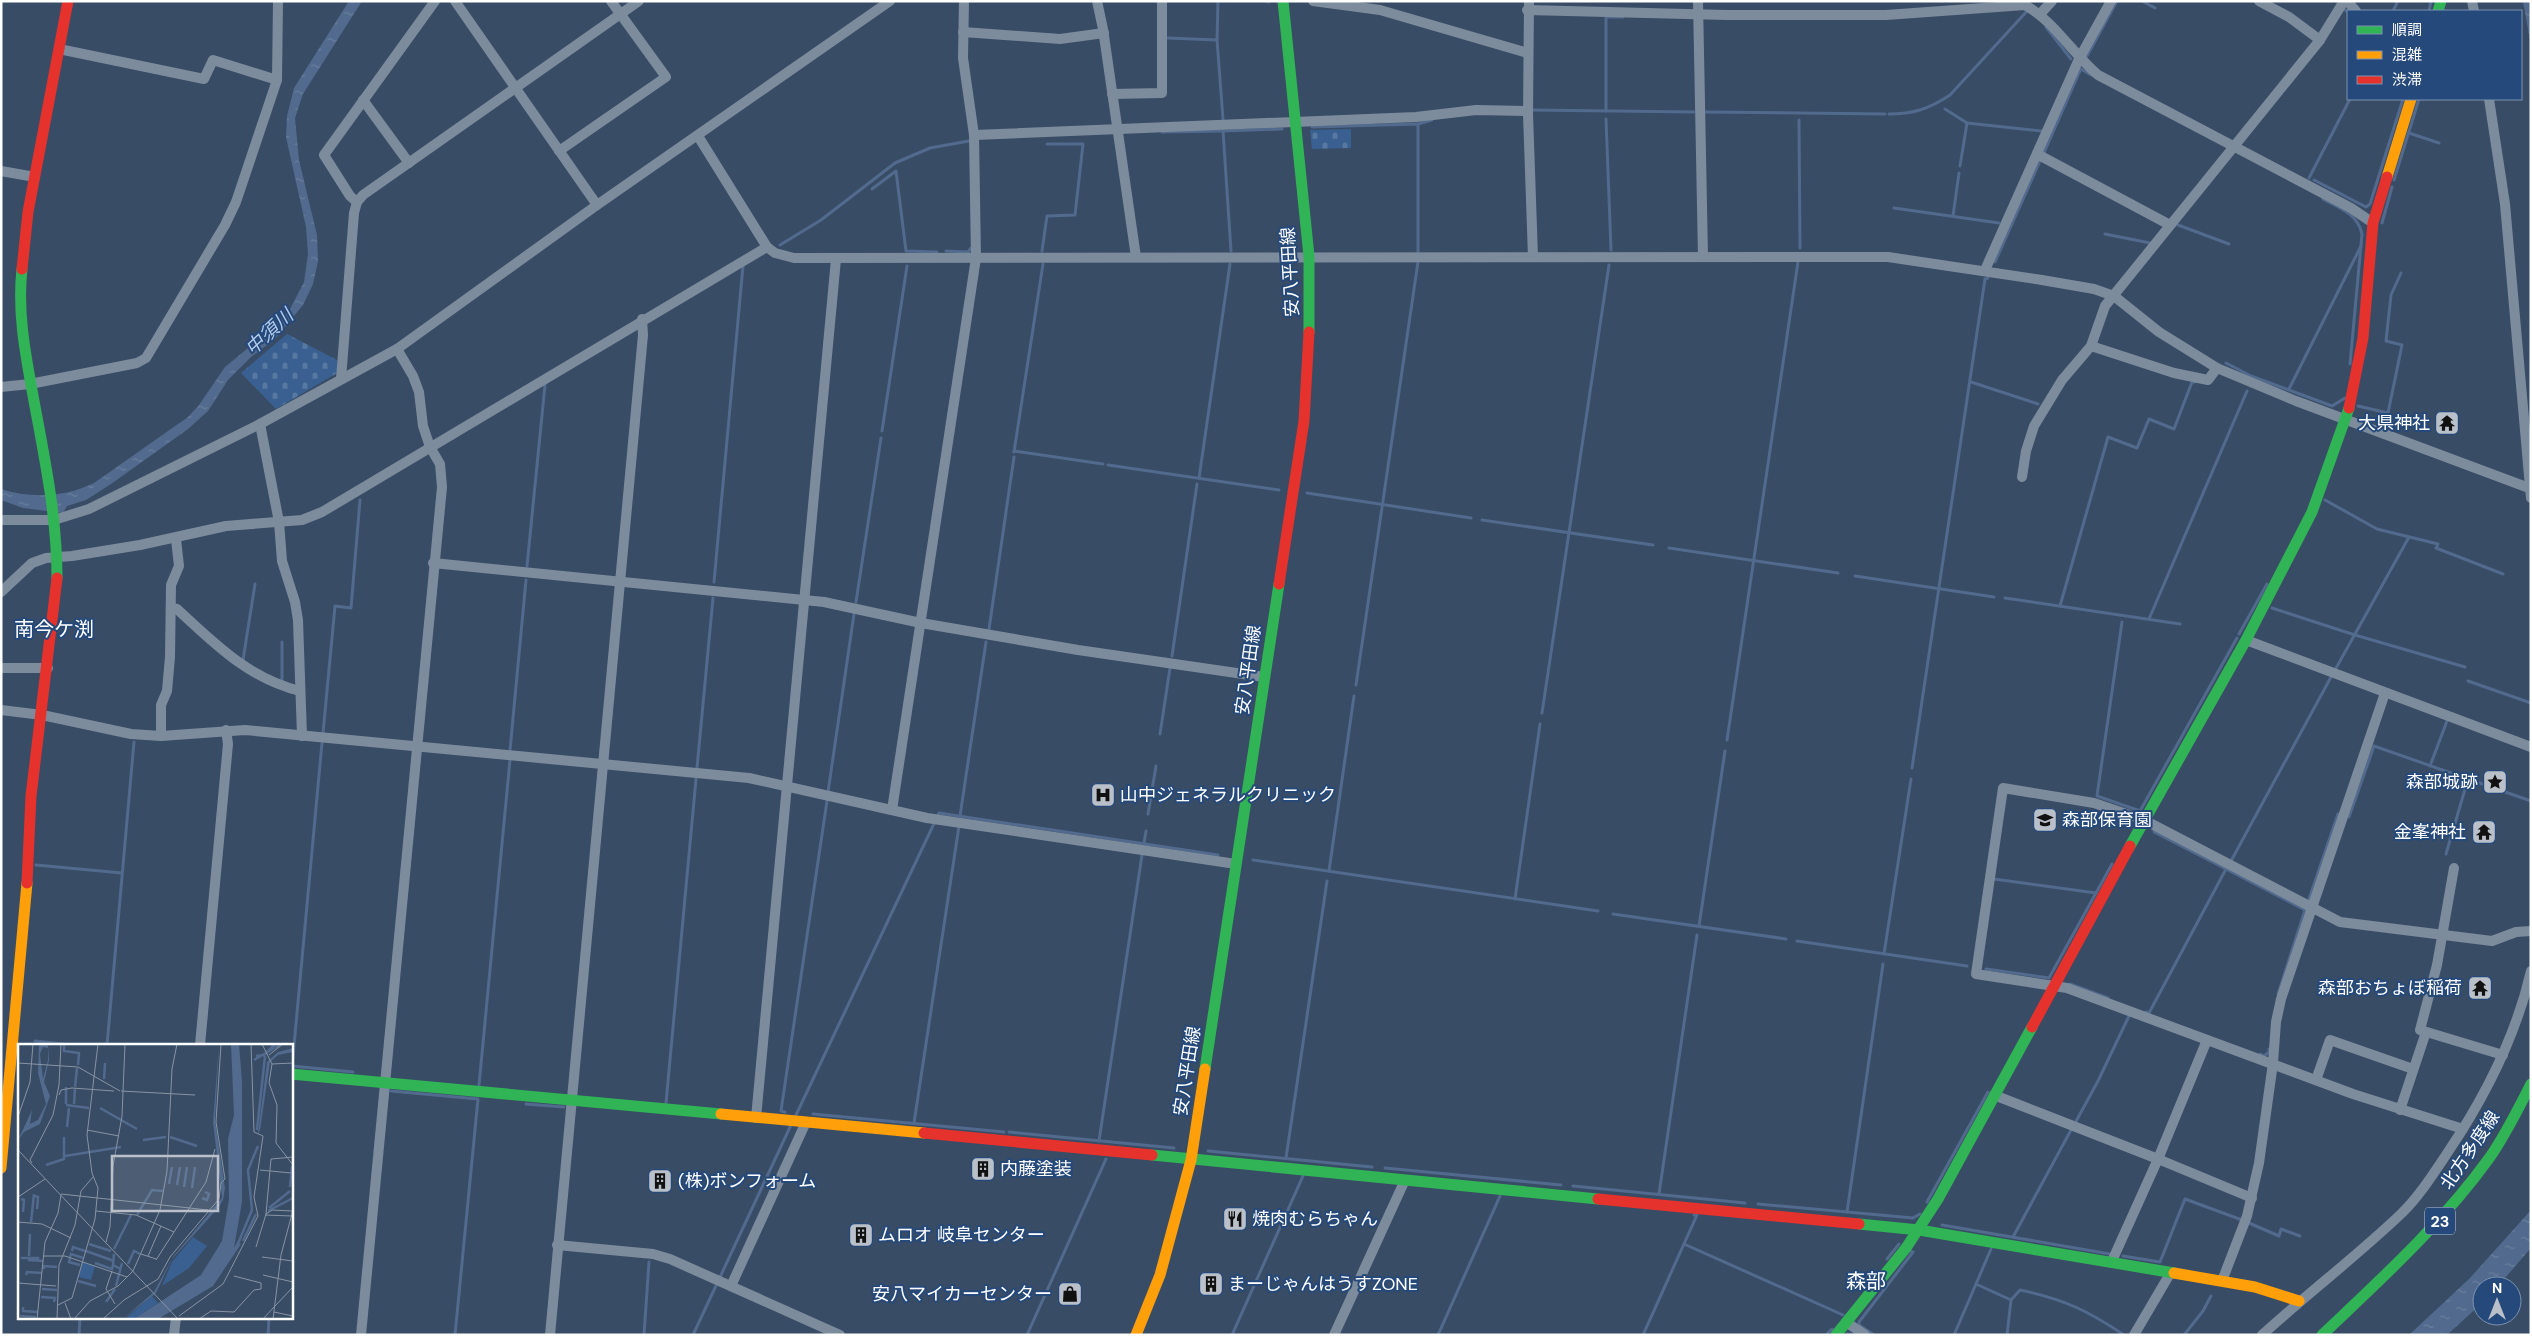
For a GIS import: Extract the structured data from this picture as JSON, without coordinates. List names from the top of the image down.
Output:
{
  "streets": {
    "street": ["安八平田線", "北方多度線", "23"]
  },
  "districts": ["南今ケ渕", "森部"],
  "water": ["中須川"],
  "places": {
    "temple": ["大県神社", "金峯神社", "森部おちょぼ稲荷"],
    "place": ["森部城跡"],
    "hospital": ["山中ジェネラルクリニック"],
    "school or university": ["森部保育園"],
    "building": [
      "内藤塗装",
      "(株)ボンフォーム",
      "ムロオ 岐阜センター",
      "まーじゃんはうすZONE"
    ],
    "restaurant": ["焼肉むらちゃん"],
    "shop": ["安八マイカーセンター"]
  },
  "legend": ["順調", "混雑", "渋滞"],
  "north": "top"
}
